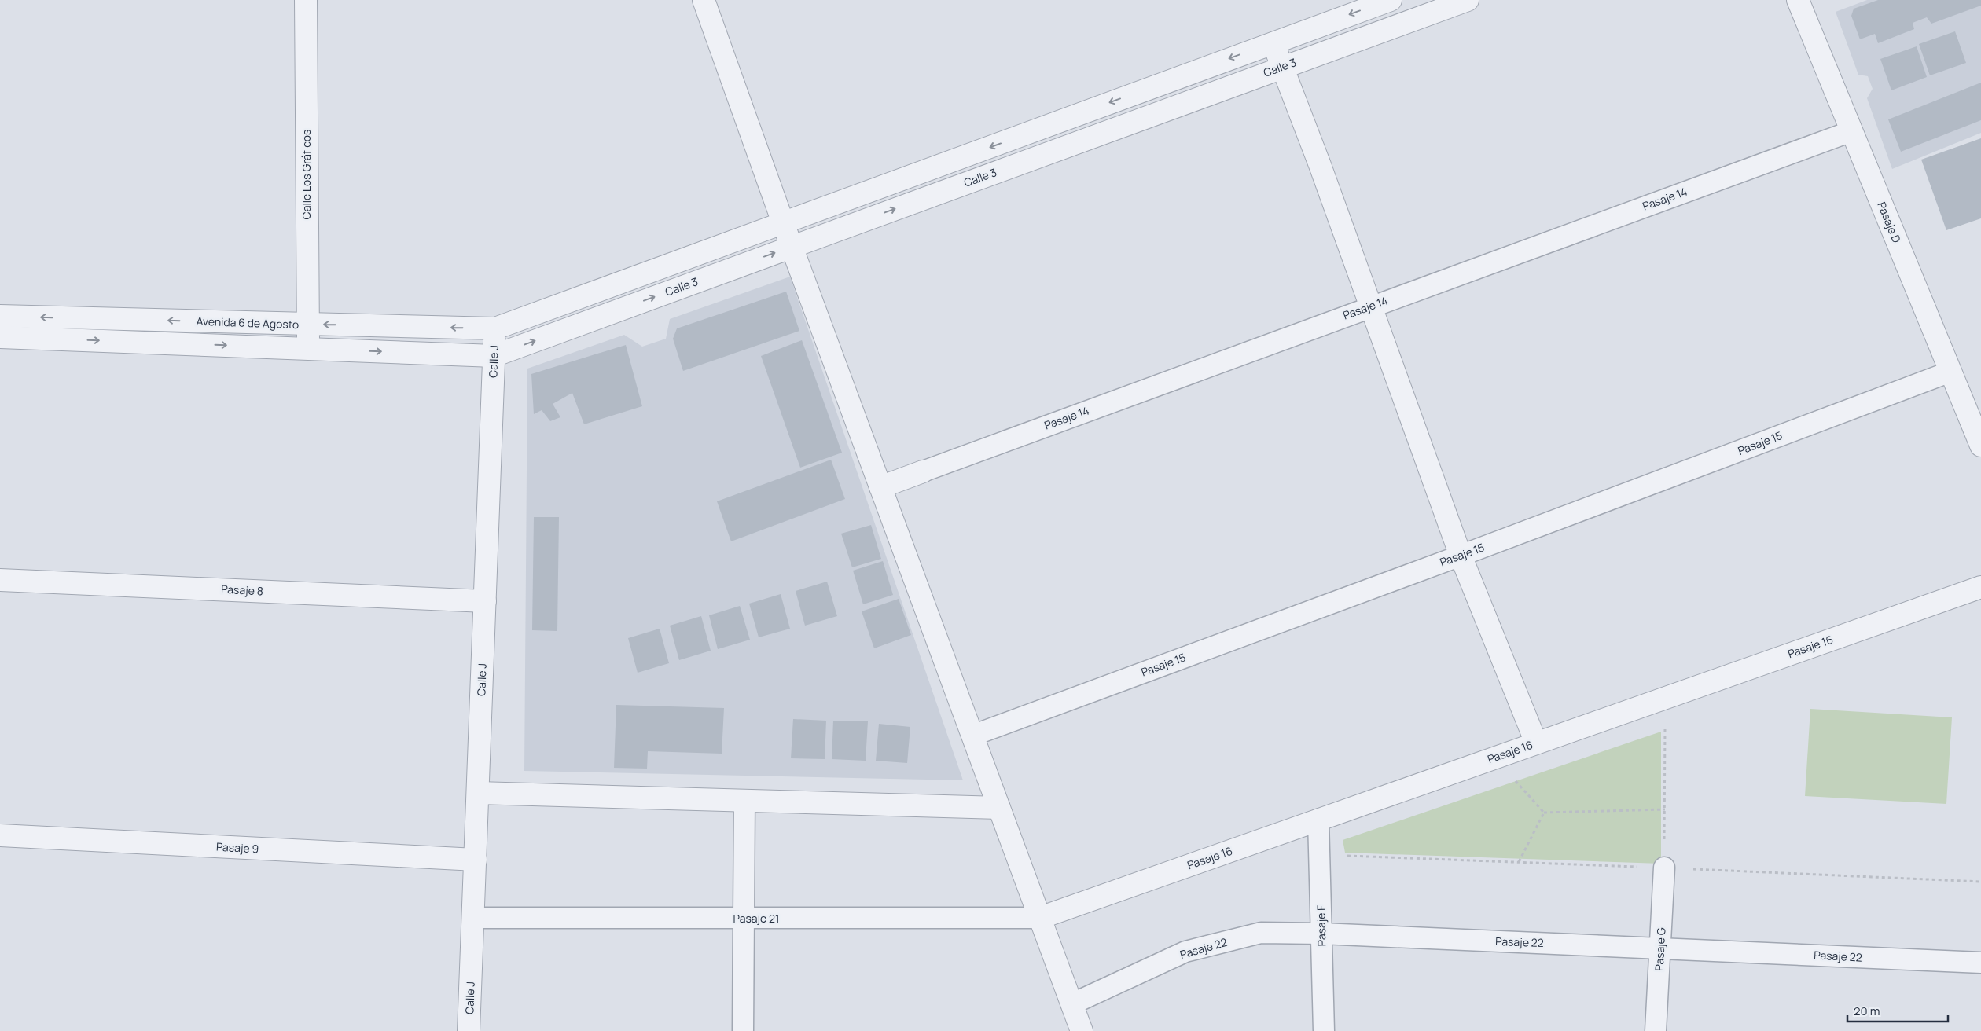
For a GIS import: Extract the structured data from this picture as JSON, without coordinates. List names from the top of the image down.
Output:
{
  "streets": {
    "street": [
      "Calle 3",
      "Calle Los Gráficos",
      "Pasaje 14",
      "Pasaje D",
      "Avenida 6 de Agosto",
      "Calle J",
      "Pasaje 8",
      "Pasaje 16",
      "Pasaje 9"
    ],
    "lane": [
      "Pasaje 15",
      "Pasaje 21",
      "Pasaje F",
      "Pasaje 22",
      "Pasaje G"
    ]
  },
  "crossings": [
    ["Calle 3", "Calle J"],
    ["Calle Los Gráficos", "Avenida 6 de Agosto"],
    ["Pasaje 14", "Pasaje D"],
    ["Pasaje D", "Pasaje 15"],
    ["Avenida 6 de Agosto", "Calle J"],
    ["Calle J", "Pasaje 8"],
    ["Calle J", "Pasaje 9"],
    ["Calle J", "Pasaje 21"],
    ["Pasaje 16", "Pasaje 21"],
    ["Pasaje 16", "Pasaje F"],
    ["Pasaje F", "Pasaje 22"],
    ["Pasaje 22", "Pasaje G"]
  ],
  "scale_bar": "20 m"
}
